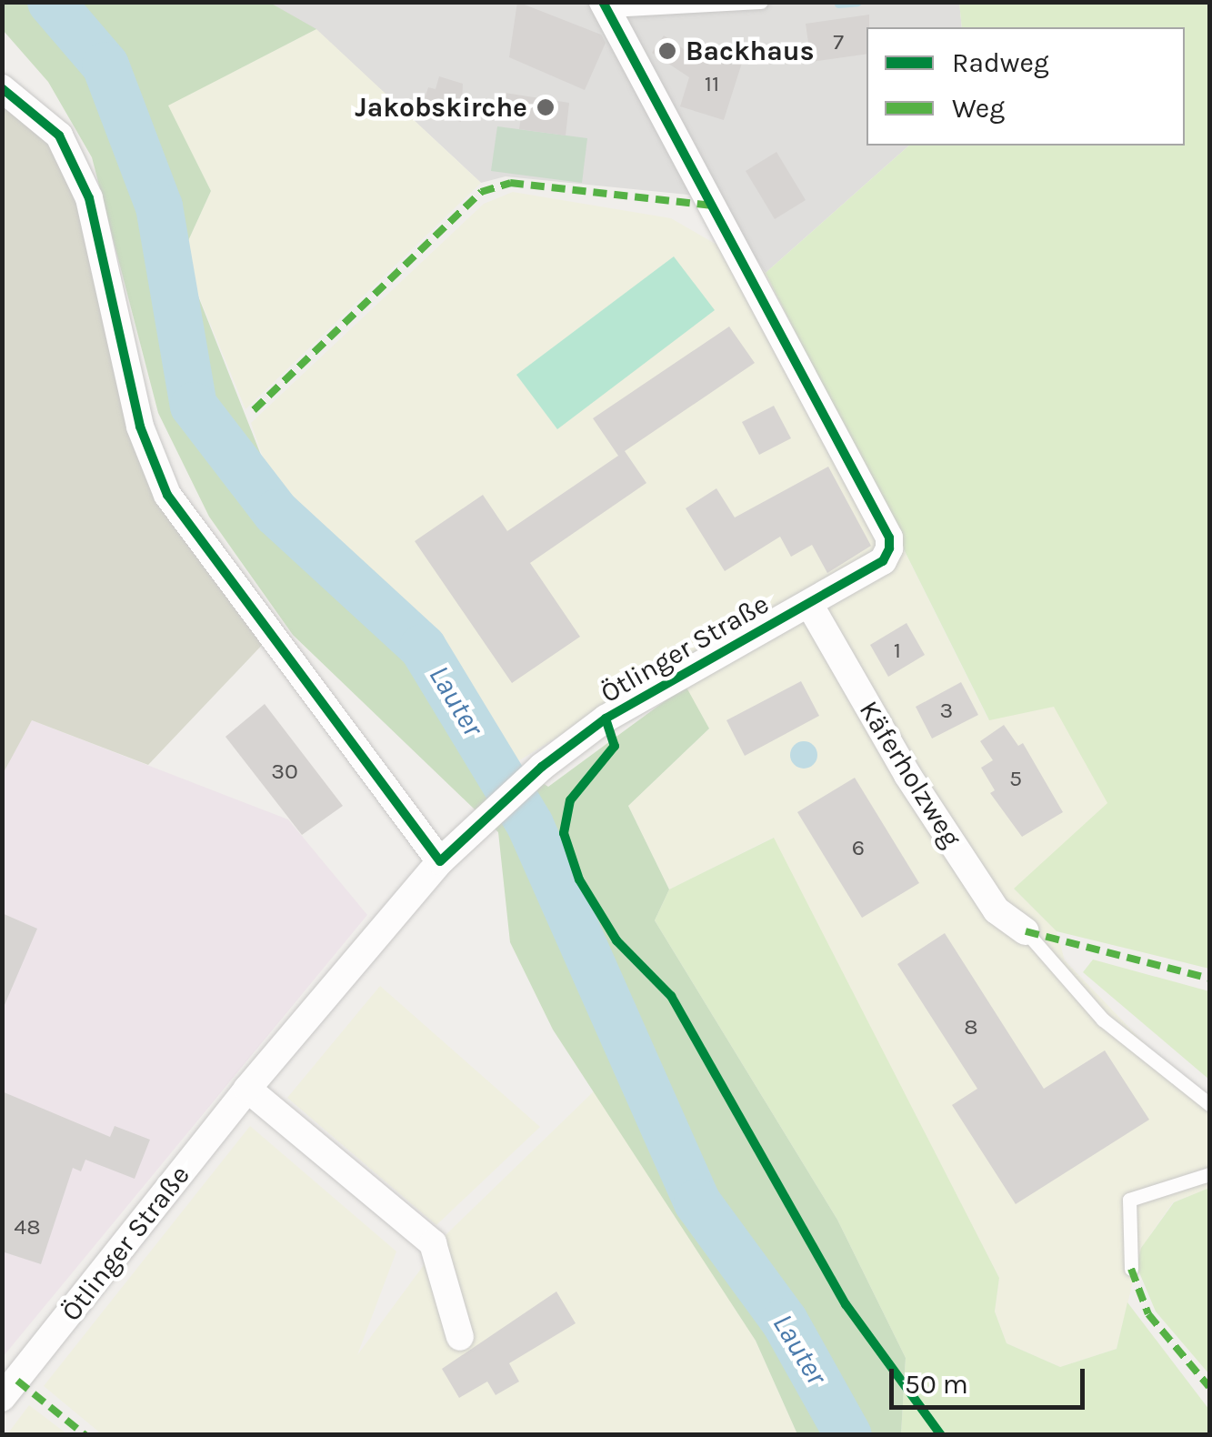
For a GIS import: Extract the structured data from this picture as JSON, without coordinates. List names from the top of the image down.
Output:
{
  "streets": {
    "street": ["Ötlinger Straße", "Käferholzweg"]
  },
  "crossings": [
    ["Ötlinger Straße", "Käferholzweg"]
  ],
  "water": ["Lauter"],
  "places": ["Backhaus", "Jakobskirche"],
  "house_numbers": [
    "7",
    "11",
    "1",
    "3",
    "30",
    "5",
    "6",
    "8",
    "48"
  ],
  "legend": ["Radweg", "Weg"],
  "scale_bar": "50 m"
}
